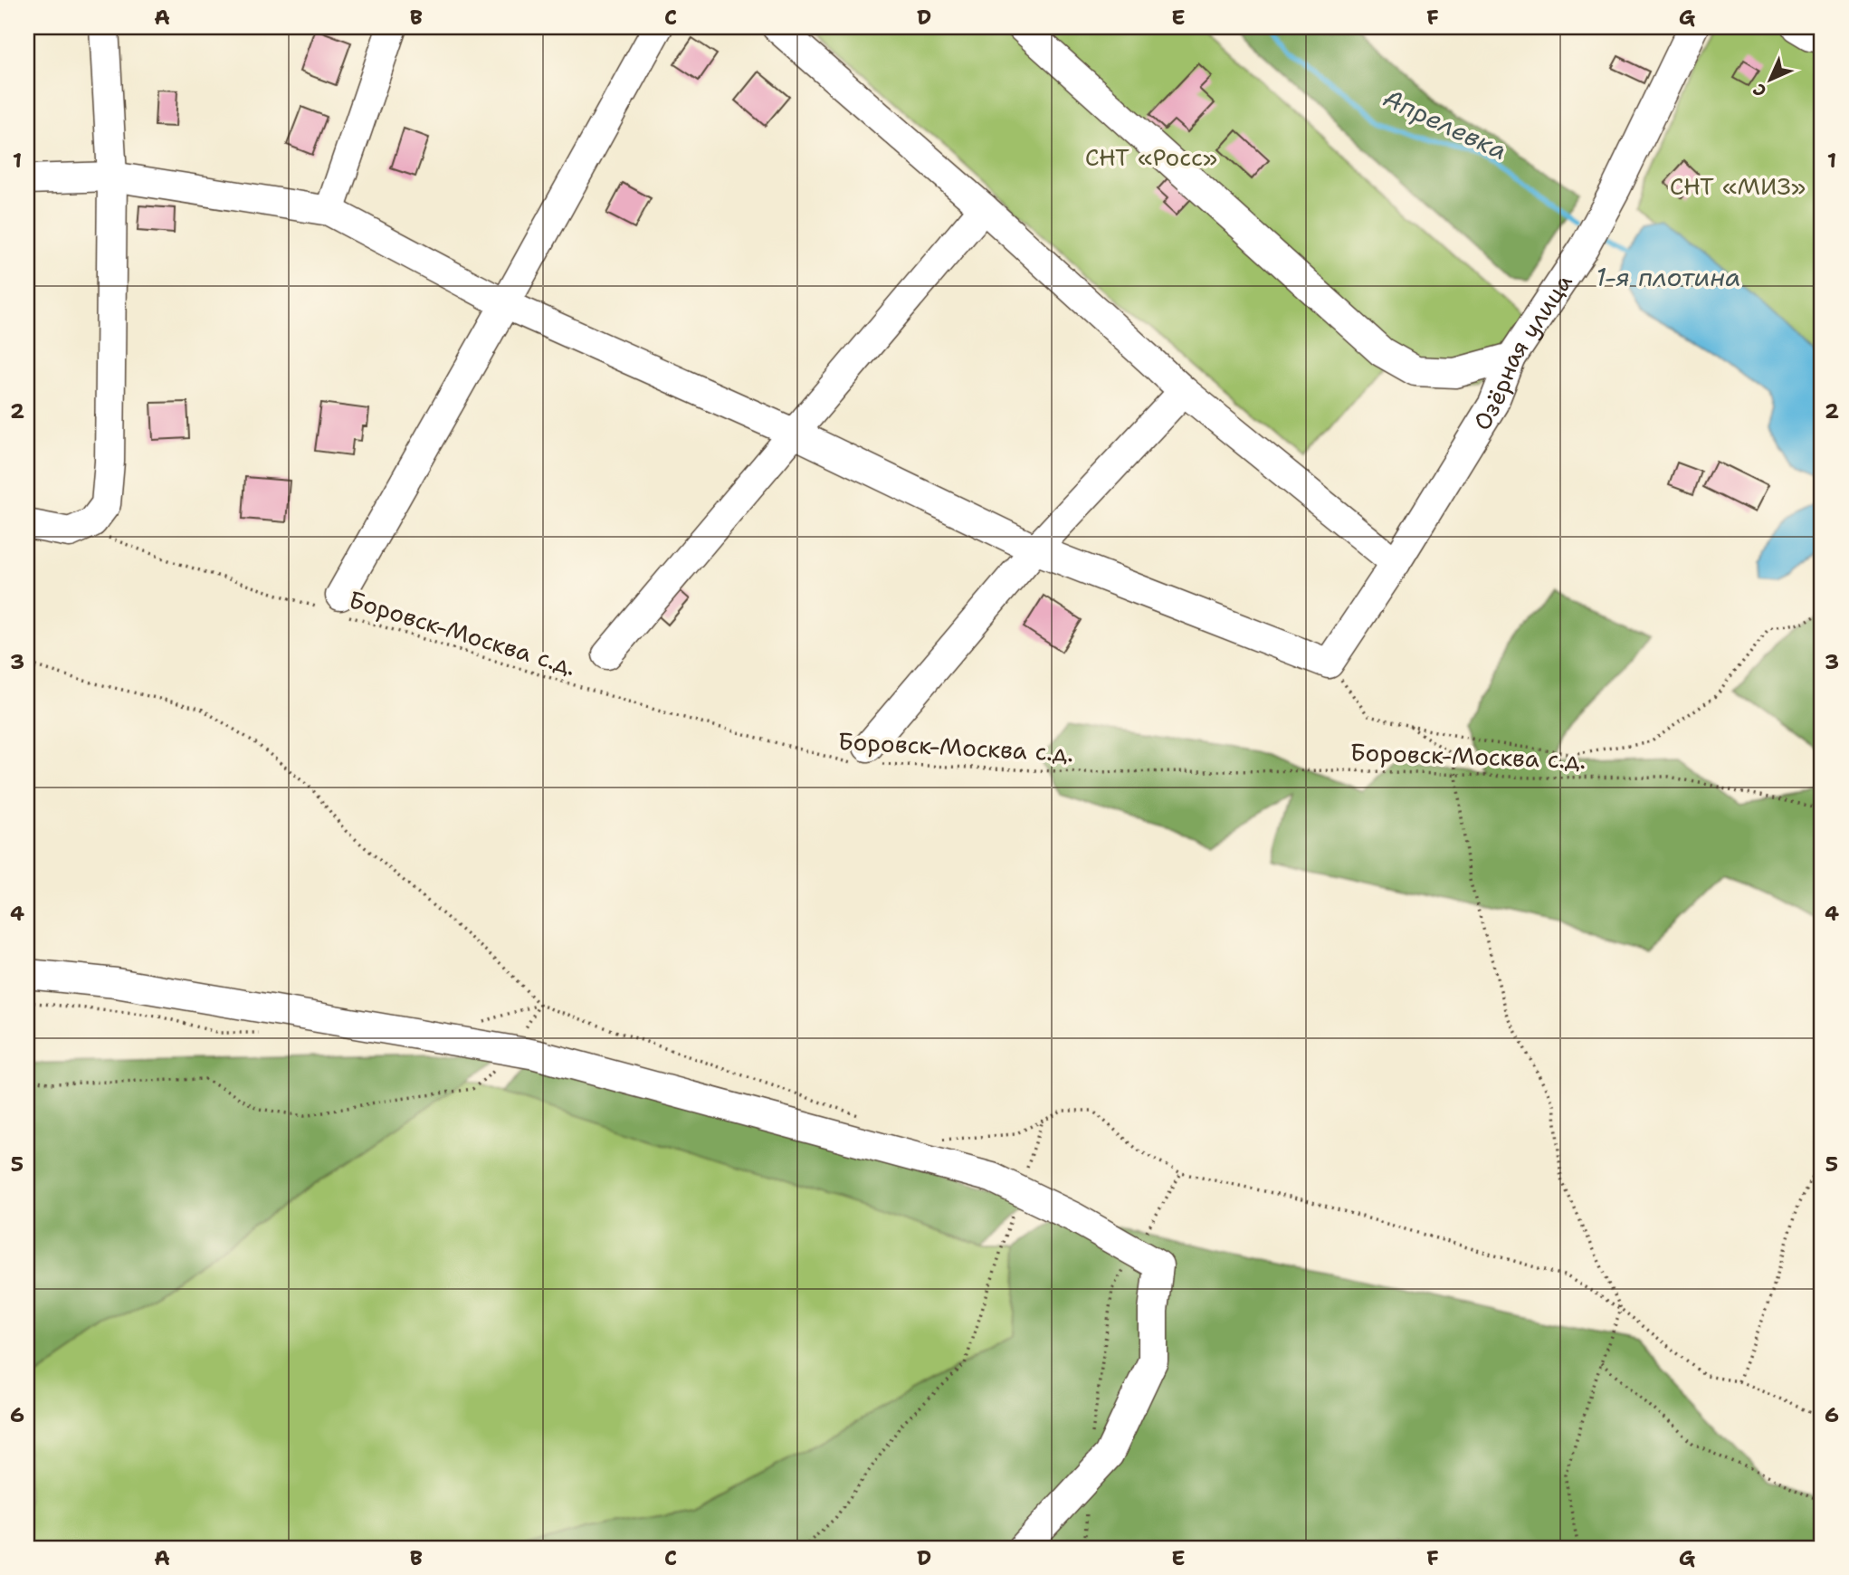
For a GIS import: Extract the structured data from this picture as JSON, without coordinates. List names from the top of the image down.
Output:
{
  "streets": {
    "street": ["Озёрная улица"],
    "path": ["Боровск-Москва с.д."]
  },
  "water": ["Апрелевка", "1-я плотина"],
  "parks": ["СНТ «Росс»", "СНТ «МИЗ»"],
  "north": "bottom left",
  "grid": {
    "columns": [
      "A",
      "B",
      "C",
      "D",
      "E",
      "F",
      "G"
    ],
    "rows": [
      "1",
      "2",
      "3",
      "4",
      "5",
      "6"
    ]
  }
}
